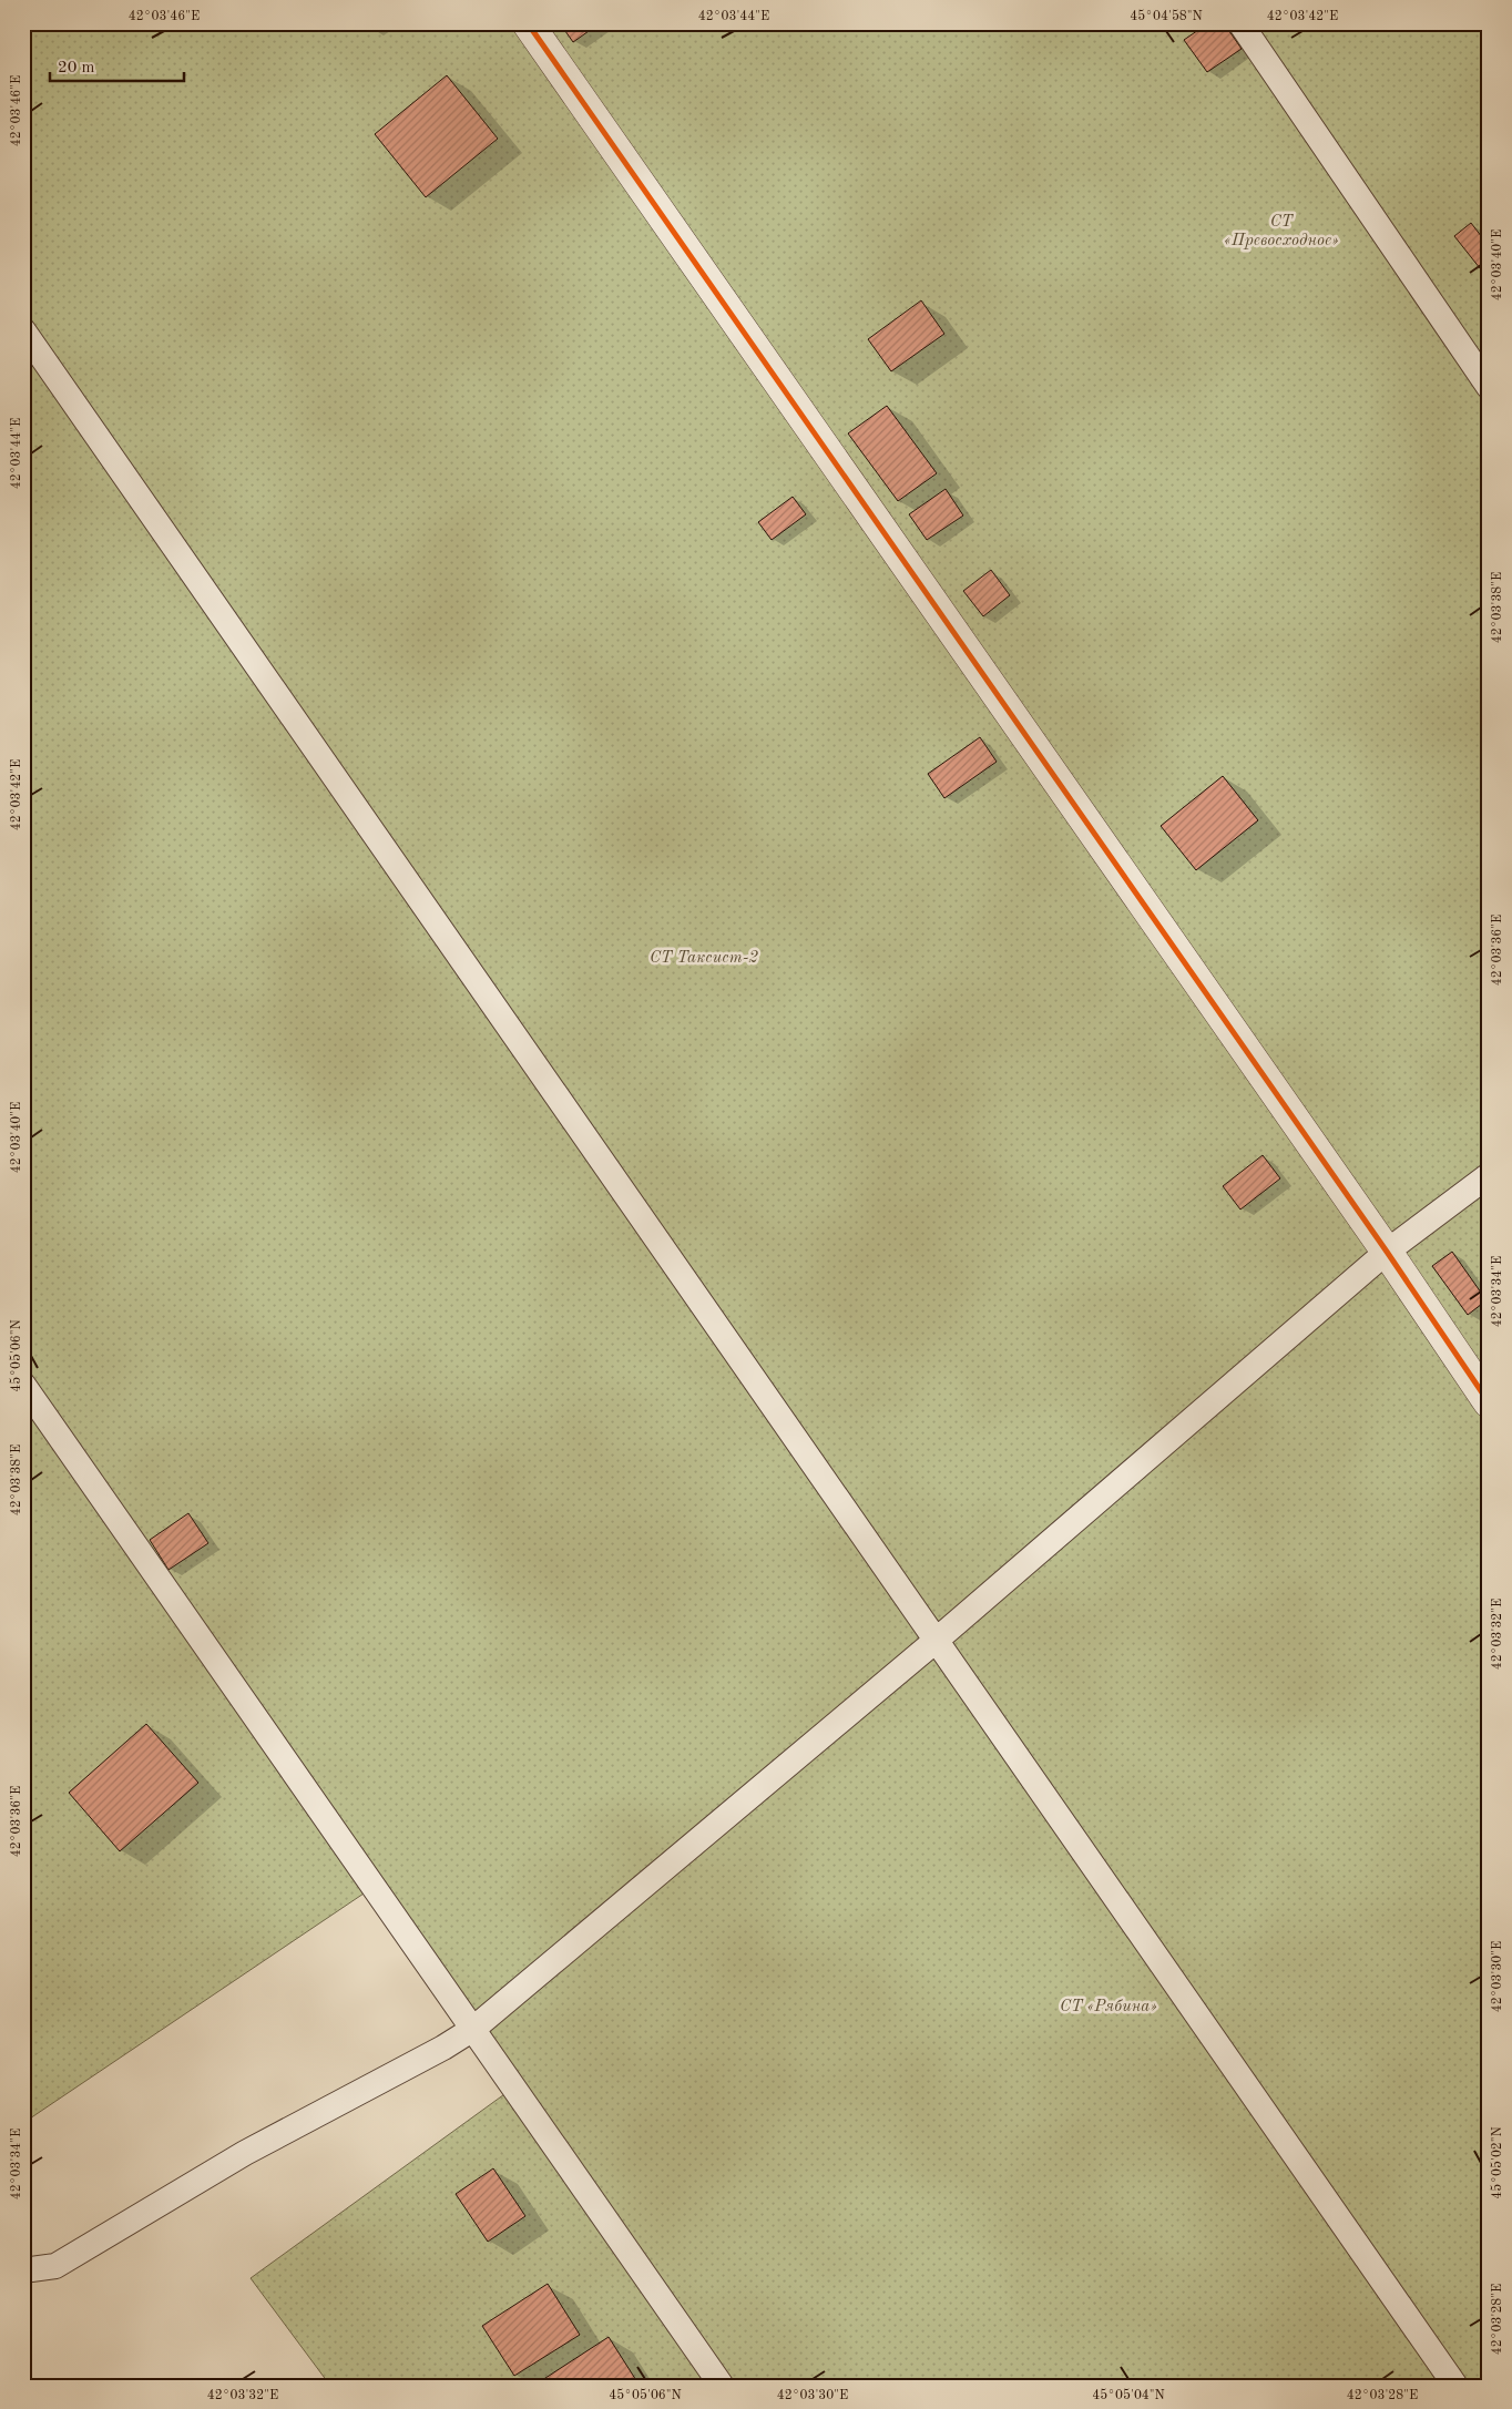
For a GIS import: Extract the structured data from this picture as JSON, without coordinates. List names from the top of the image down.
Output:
{
  "parks": ["СТ «Превосходное»", "СТ Таксист-2", "СТ «Рябина»"],
  "scale_bar": "20 m",
  "coordinates": [
    "42°03'46\"E",
    "42°03'44\"E",
    "45°04'58\"N",
    "42°03'42\"E",
    "42°03'40\"E",
    "42°03'38\"E",
    "42°03'36\"E",
    "42°03'34\"E",
    "45°05'06\"N",
    "42°03'32\"E",
    "42°03'30\"E",
    "45°05'02\"N",
    "42°03'28\"E",
    "45°05'04\"N"
  ]
}
